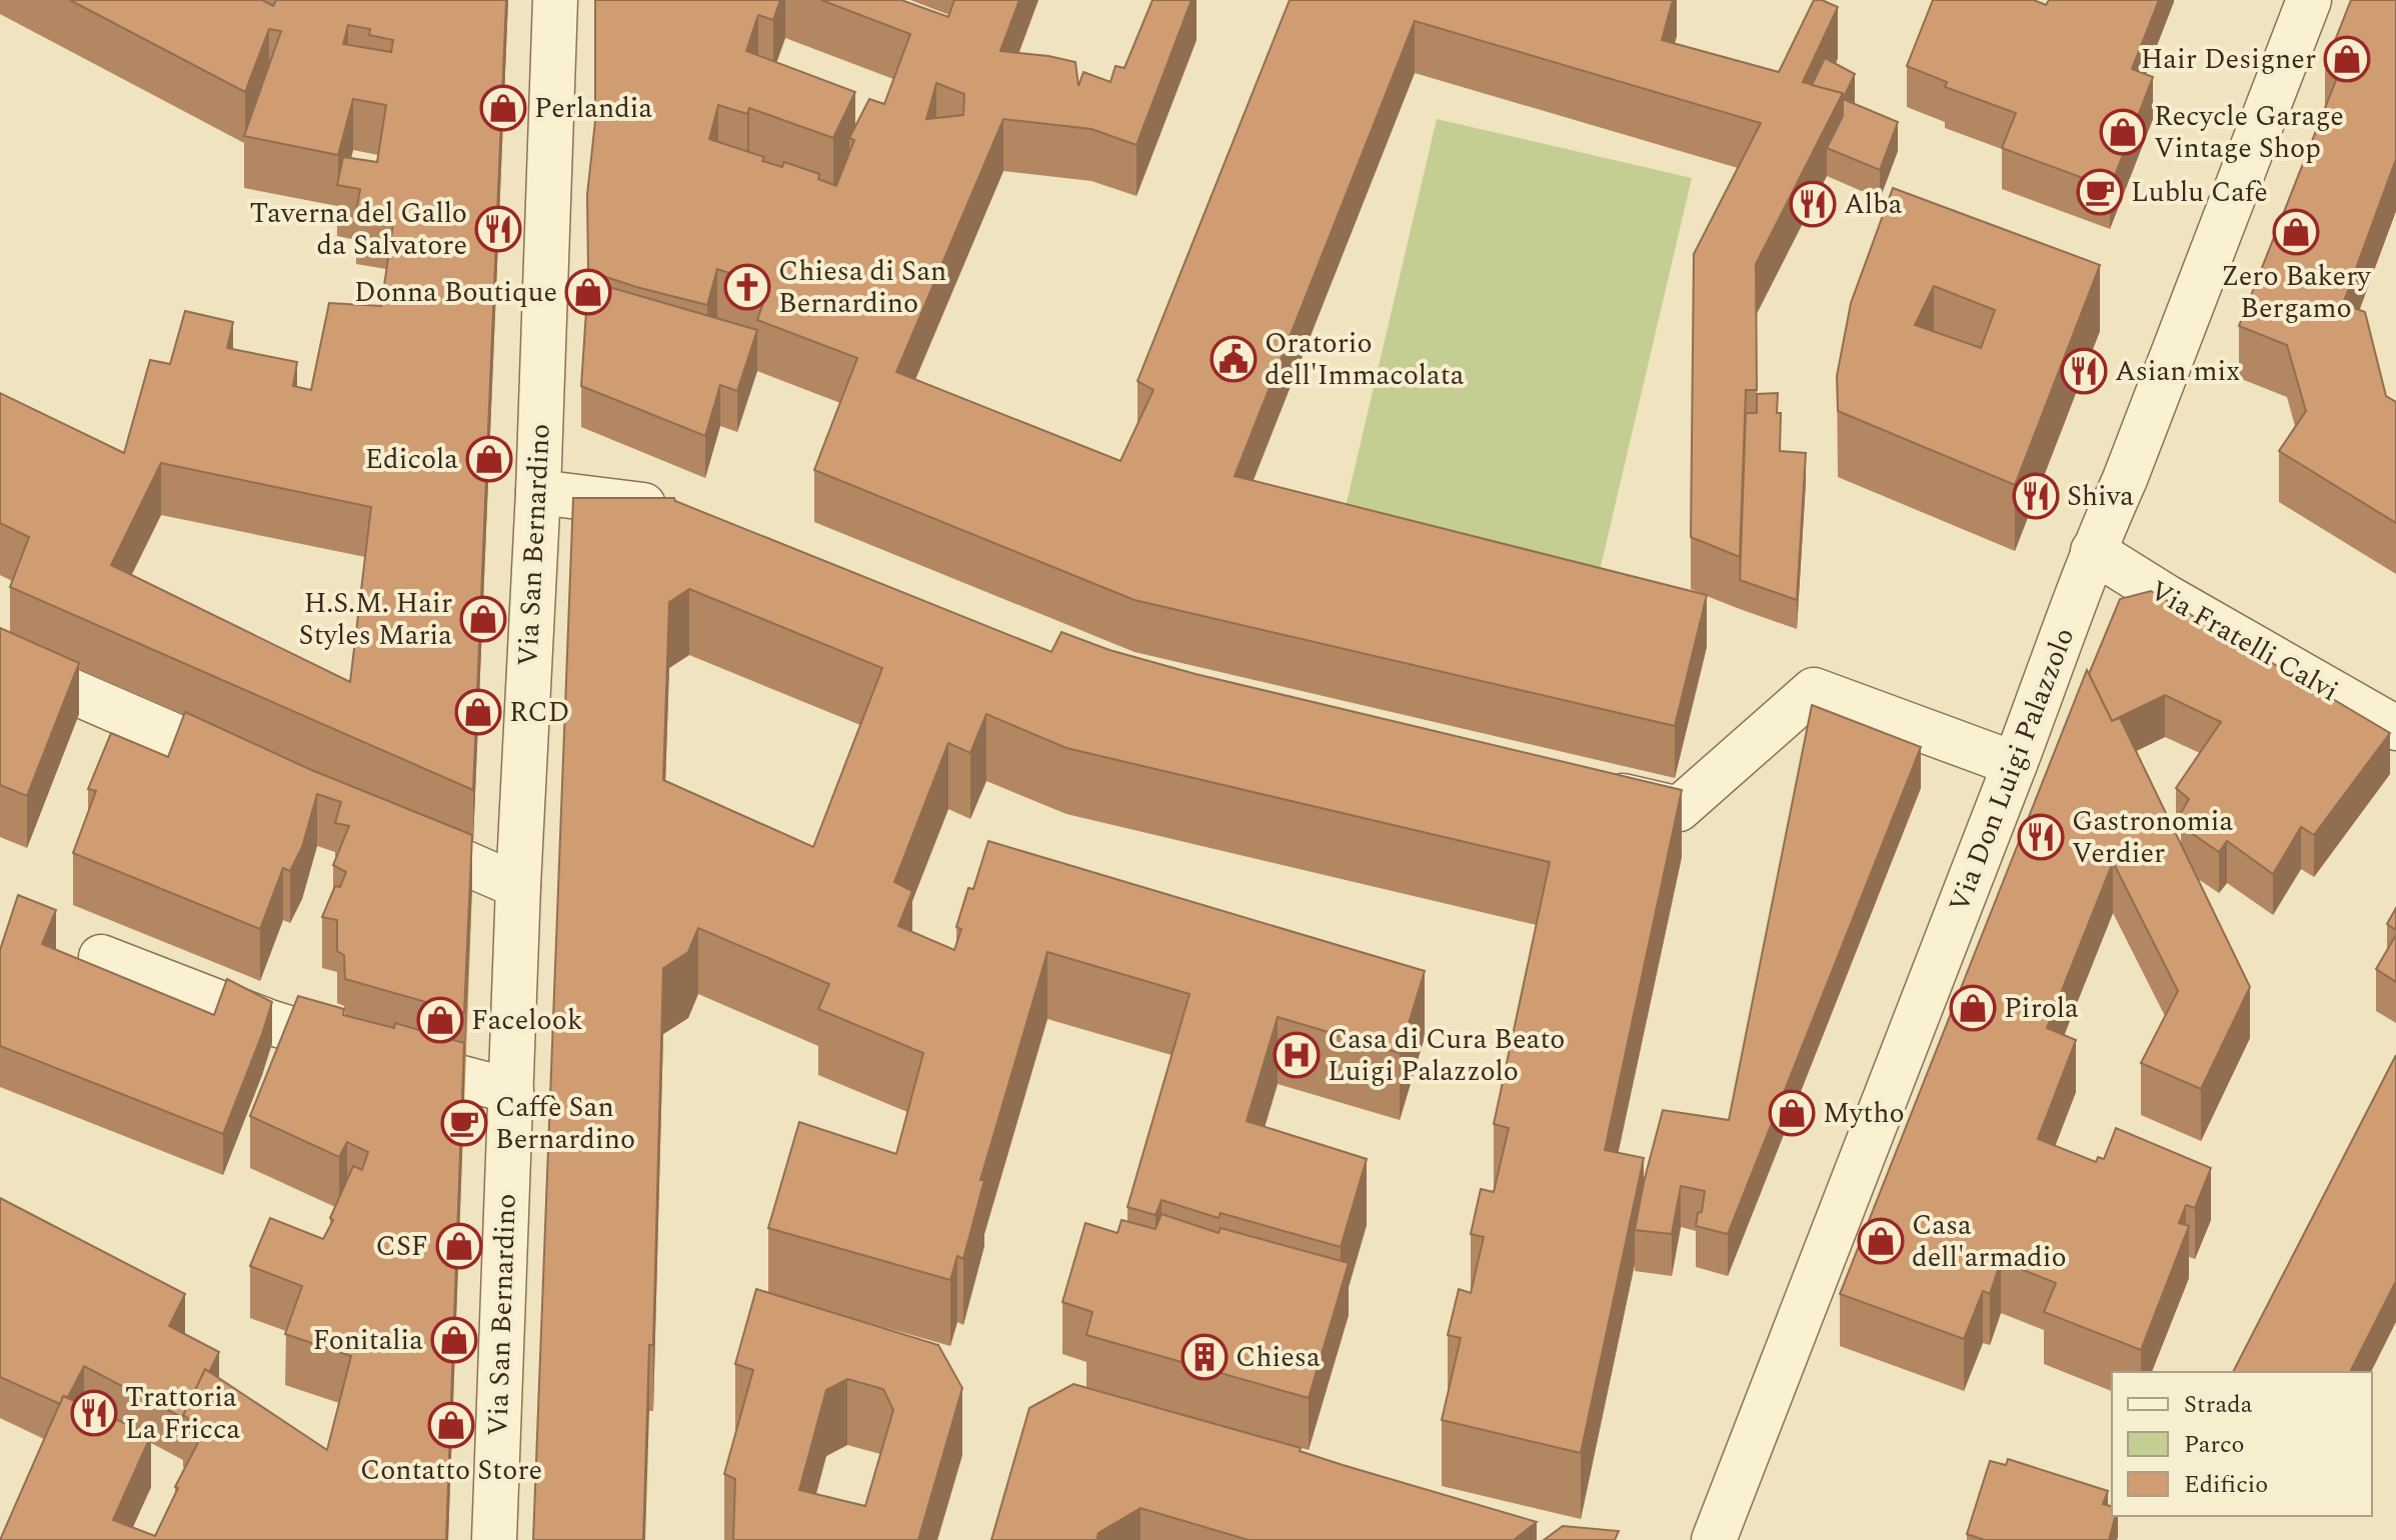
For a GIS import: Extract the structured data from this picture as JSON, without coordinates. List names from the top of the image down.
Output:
{
  "streets": {
    "street": ["Via San Bernardino", "Via Fratelli Calvi", "Via Don Luigi Palazzolo"]
  },
  "crossings": [
    ["Via Fratelli Calvi", "Via Don Luigi Palazzolo"]
  ],
  "places": {
    "shop": [
      "Hair Designer",
      "Perlandia",
      "Recycle Garage Vintage Shop",
      "Zero Bakery Bergamo",
      "Donna Boutique",
      "Edicola",
      "H.S.M. Hair Styles Maria",
      "RCD",
      "Pirola",
      "Facelook",
      "Mytho",
      "Casa dell'armadio",
      "CSF",
      "Fonitalia",
      "Contatto Store"
    ],
    "cafe": ["Lublu Cafè", "Caffè San Bernardino"],
    "restaurant": [
      "Alba",
      "Taverna del Gallo da Salvatore",
      "Asian mix",
      "Shiva",
      "Gastronomia Verdier",
      "Trattoria La Fricca"
    ],
    "church": ["Chiesa di San Bernardino"],
    "public building": ["Oratorio dell'Immacolata"],
    "hospital": ["Casa di Cura Beato Luigi Palazzolo"],
    "building": ["Chiesa"]
  },
  "legend": ["Strada", "Parco", "Edificio"]
}
